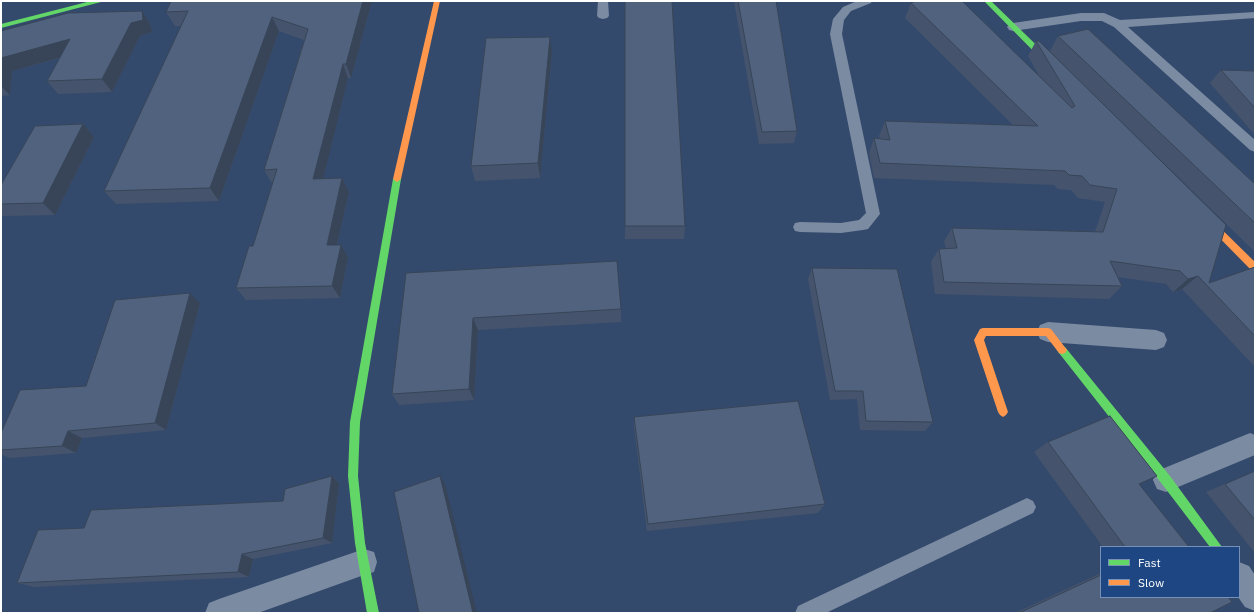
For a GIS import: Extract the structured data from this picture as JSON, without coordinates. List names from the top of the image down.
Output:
{
  "legend": ["Fast", "Slow"]
}
